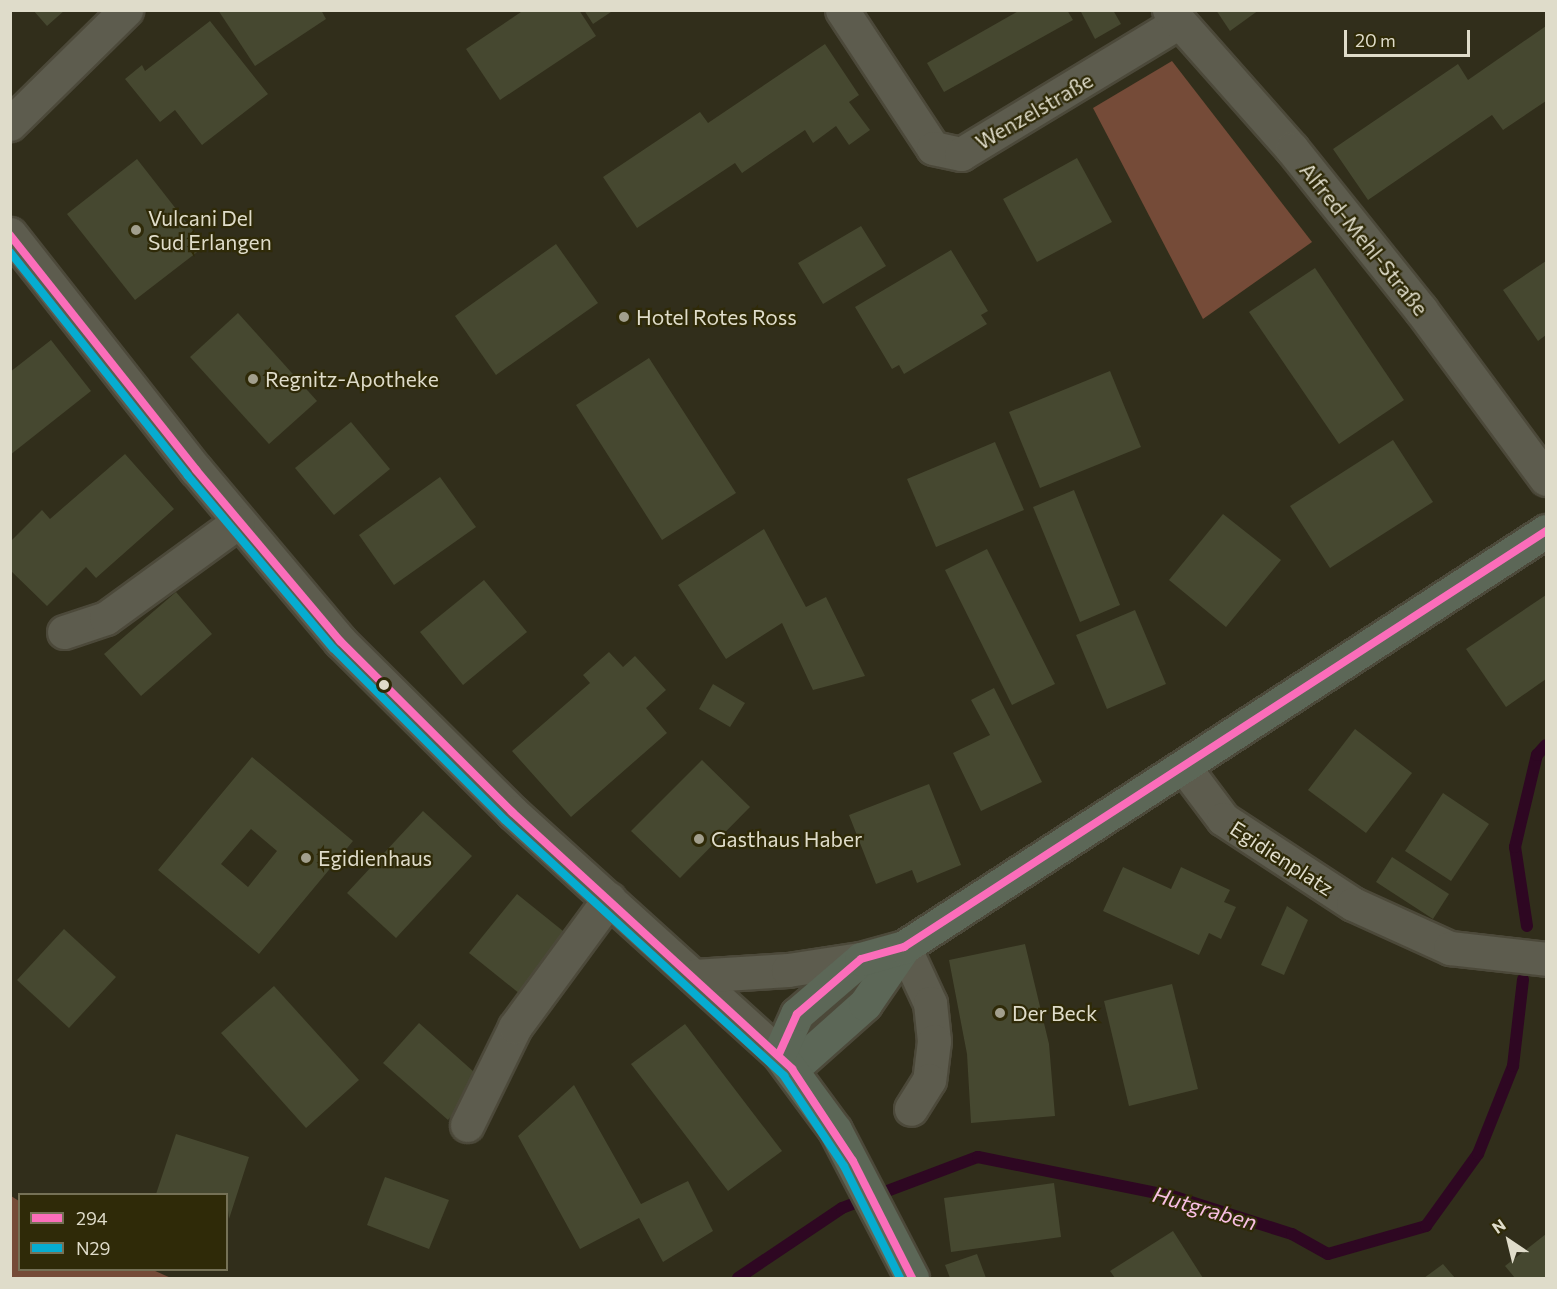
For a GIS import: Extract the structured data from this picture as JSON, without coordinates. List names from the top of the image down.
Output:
{
  "streets": {
    "street": ["Wenzelstraße", "Alfred-Mehl-Straße", "Egidienplatz"]
  },
  "crossings": [
    ["Wenzelstraße", "Alfred-Mehl-Straße"]
  ],
  "water": ["Hutgraben"],
  "places": [
    "Vulcani Del Sud Erlangen",
    "Hotel Rotes Ross",
    "Regnitz-Apotheke",
    "Gasthaus Haber",
    "Egidienhaus",
    "Der Beck"
  ],
  "lines": ["transit line 294", "transit line N29"],
  "legend": ["294", "N29"],
  "scale_bar": "20 m",
  "north": "top left"
}
